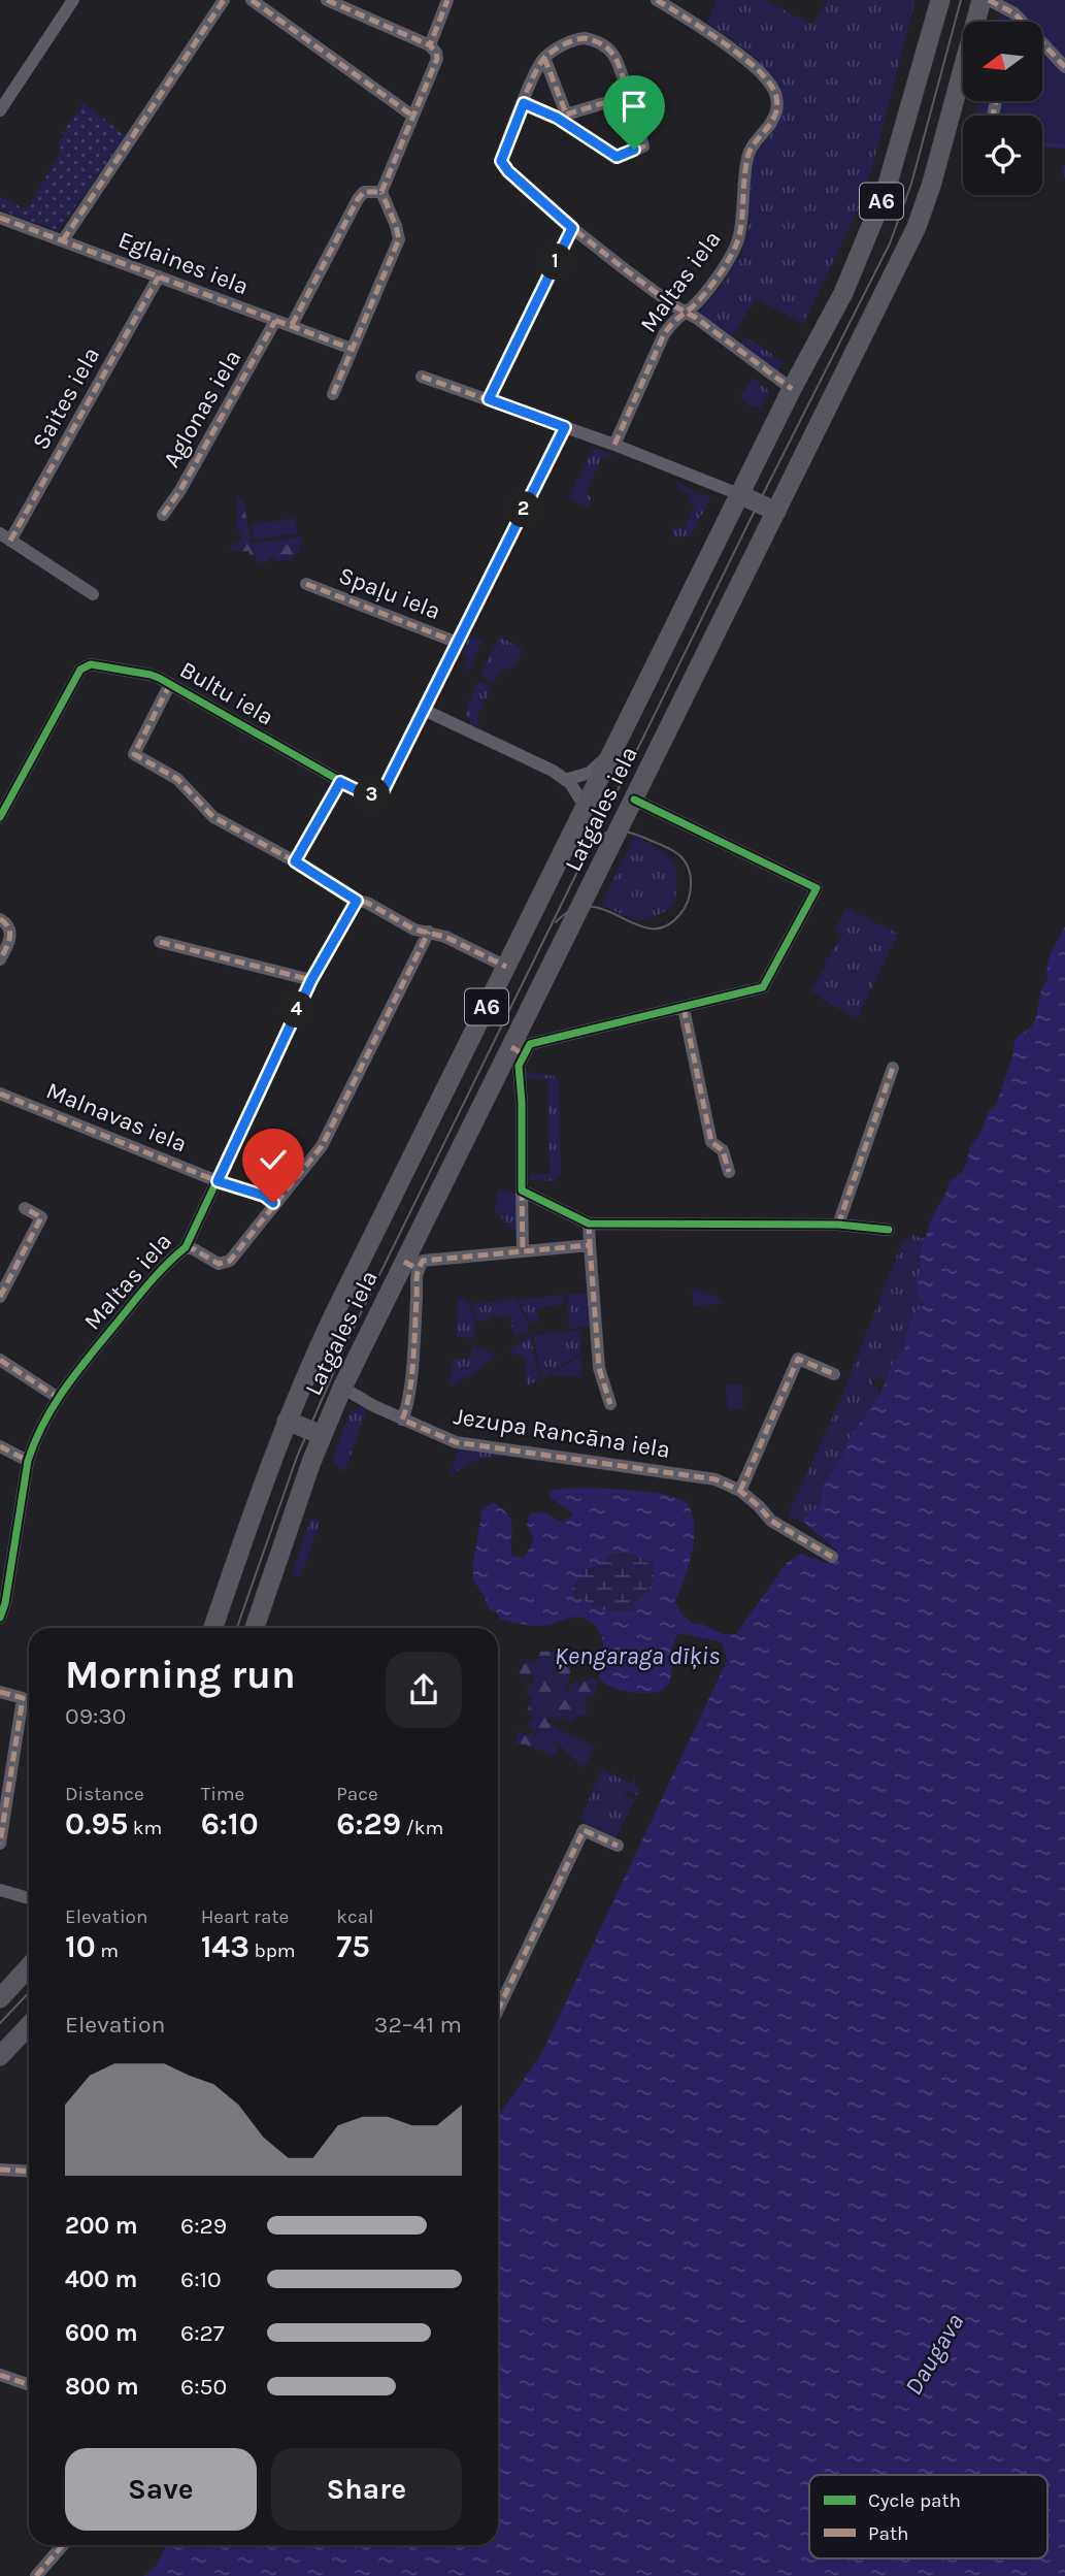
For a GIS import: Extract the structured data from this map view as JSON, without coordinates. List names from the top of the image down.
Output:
{
  "streets": {
    "highway": ["A6", "Latgales iela"],
    "street": [
      "Eglaines iela",
      "Maltas iela",
      "Saites iela",
      "Aglonas iela",
      "Spaļu iela",
      "Bultu iela",
      "Malnavas iela",
      "Jezupa Rancāna iela"
    ]
  },
  "crossings": [
    ["Eglaines iela", "Saites iela"],
    ["Eglaines iela", "Aglonas iela"],
    ["Maltas iela", "Malnavas iela"],
    ["Latgales iela", "Jezupa Rancāna iela"]
  ],
  "water": ["Ķengaraga dīķis", "Daugava"],
  "legend": ["Cycle path", "Path"],
  "north": "left",
  "page": {
    "pins": [
      "1",
      "2",
      "3",
      "4"
    ],
    "heading": ["Morning run", "09:30"],
    "stats": [
      ["Distance", "0.95 km"],
      ["Time", "6:10"],
      ["Pace", "6:29 /km"],
      ["Elevation", "10 m"],
      ["Heart rate", "143 bpm"],
      ["kcal", "75"]
    ],
    "chart": ["Elevation", "32–41 m"],
    "list": [
      {
        "name": "200 m",
        "note": "6:29"
      },
      {
        "name": "400 m",
        "note": "6:10"
      },
      {
        "name": "600 m",
        "note": "6:27"
      },
      {
        "name": "800 m",
        "note": "6:50"
      }
    ],
    "buttons": ["Save", "Share"]
  }
}
